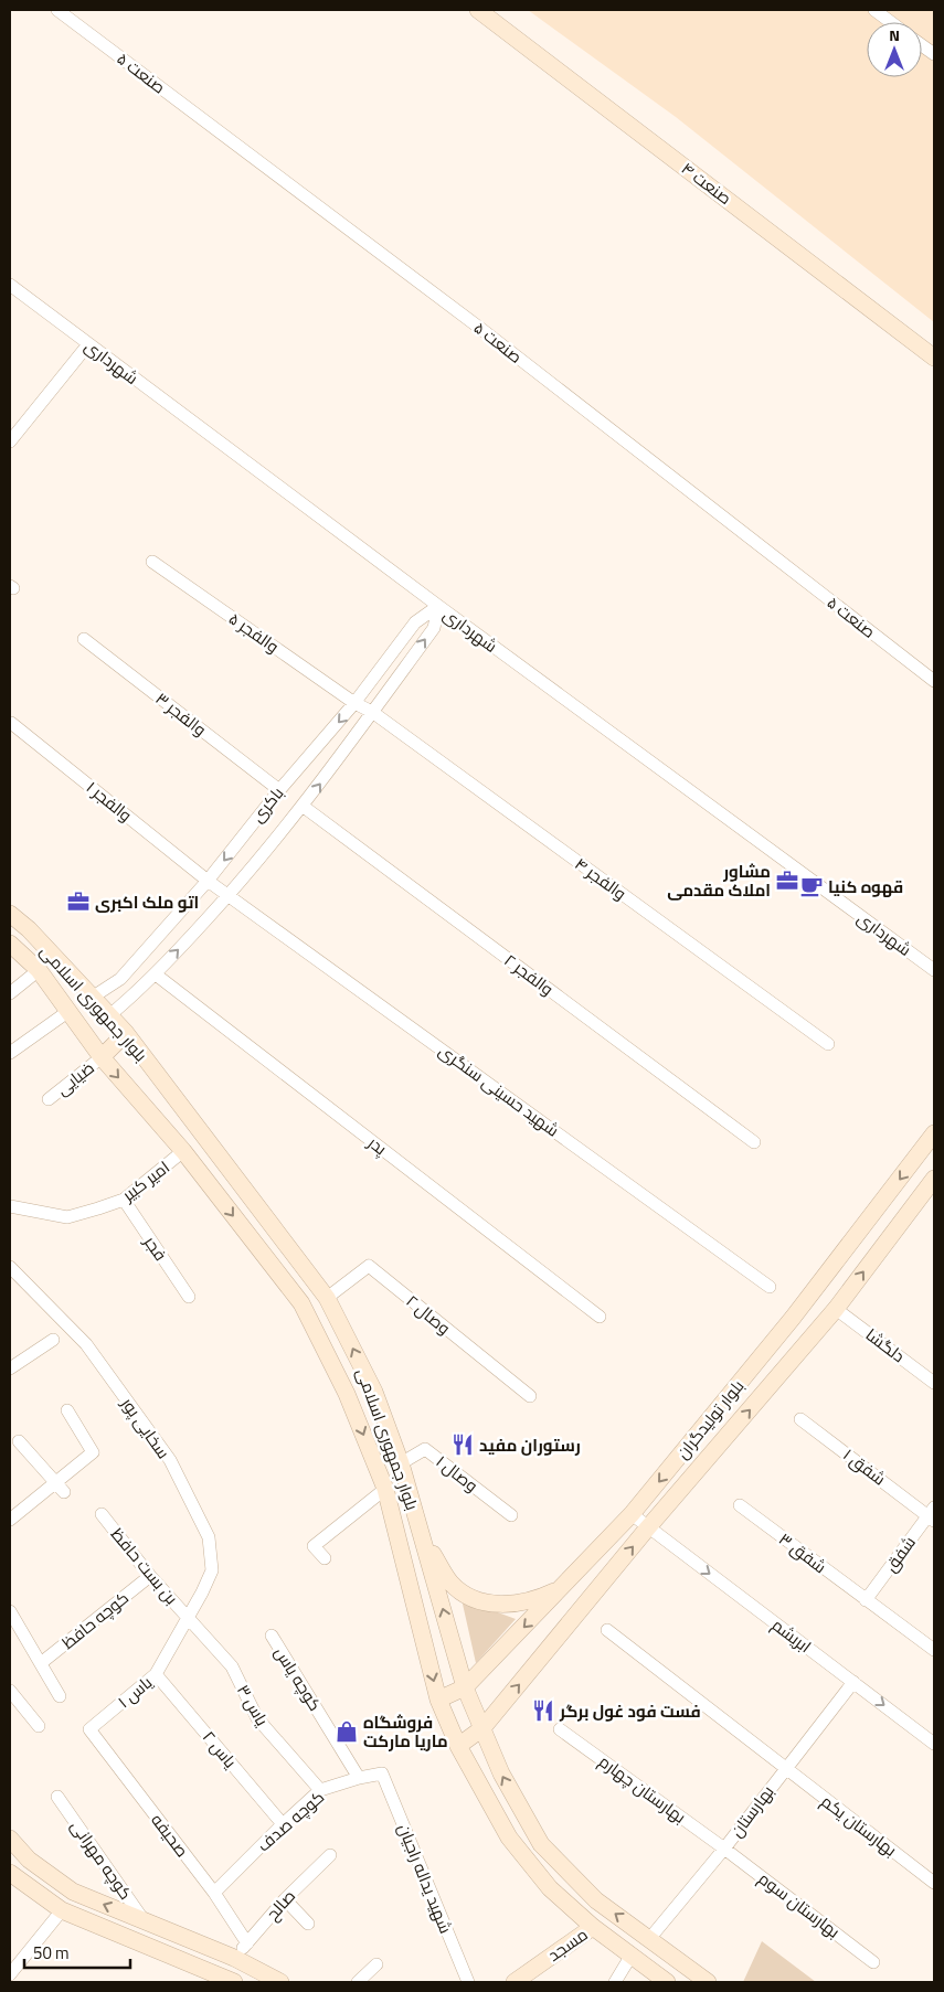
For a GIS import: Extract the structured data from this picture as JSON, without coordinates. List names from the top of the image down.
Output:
{
  "streets": {
    "main road": [
      "صنعت ۴",
      "بلوار جمهوری اسلامی",
      "بلوار تولیدگران",
      "مسجد"
    ],
    "street": [
      "صنعت ۵",
      "شهرداری",
      "والفجر ۵",
      "والفجر ۳",
      "والفجر ۱",
      "باکری",
      "والفجر ۴",
      "والفجر ۲",
      "ضیایی",
      "شهید حسینی سنگری",
      "پدر",
      "امیر کبیر",
      "فجر",
      "وصال ۲",
      "دلگشا",
      "سخایی پور",
      "شفق ۱",
      "وصال ۱",
      "شفق ۳",
      "شفق",
      "بن بست حافظ",
      "کوچه حافظ",
      "ابریشم",
      "کوچه یاس",
      "یاس ۱",
      "یاس ۳",
      "یاس ۲",
      "بهارستان چهارم",
      "بهارستان",
      "کوچه صدف",
      "بهارستان یکم",
      "صحیفه",
      "کوچه مهرانی",
      "شهید یداله راجیان",
      "صالح",
      "بهارستان سوم"
    ]
  },
  "crossings": [
    ["شهرداری", "باکری"],
    ["والفجر ۵", "باکری"],
    ["والفجر ۵", "والفجر ۴"],
    ["والفجر ۳", "باکری"],
    ["والفجر ۱", "باکری"],
    ["والفجر ۱", "شهید حسینی سنگری"],
    ["باکری", "بلوار جمهوری اسلامی"],
    ["بلوار جمهوری اسلامی", "ضیایی"],
    ["بلوار جمهوری اسلامی", "امیر کبیر"],
    ["بلوار جمهوری اسلامی", "وصال ۲"],
    ["بلوار جمهوری اسلامی", "بلوار تولیدگران"],
    ["بلوار جمهوری اسلامی", "وصال ۱"],
    ["بلوار جمهوری اسلامی", "بهارستان"],
    ["بلوار جمهوری اسلامی", "مسجد"],
    ["امیر کبیر", "فجر"],
    ["دلگشا", "بلوار تولیدگران"],
    ["بلوار تولیدگران", "ابریشم"],
    ["سخایی پور", "بن بست حافظ"],
    ["سخایی پور", "یاس ۱"],
    ["سخایی پور", "یاس ۳"],
    ["شفق ۱", "شفق"],
    ["شفق ۳", "شفق"],
    ["بن بست حافظ", "کوچه حافظ"],
    ["بن بست حافظ", "یاس ۱"],
    ["بن بست حافظ", "یاس ۳"],
    ["ابریشم", "بهارستان"],
    ["کوچه یاس", "کوچه صدف"],
    ["یاس ۱", "یاس ۳"],
    ["یاس ۱", "یاس ۲"],
    ["یاس ۱", "صحیفه"],
    ["یاس ۳", "کوچه صدف"],
    ["یاس ۲", "کوچه صدف"],
    ["بهارستان چهارم", "بهارستان"],
    ["بهارستان چهارم", "بهارستان سوم"],
    ["بهارستان", "بهارستان یکم"],
    ["بهارستان", "بهارستان سوم"],
    ["کوچه صدف", "صحیفه"],
    ["کوچه صدف", "شهید یداله راجیان"],
    ["صحیفه", "صالح"]
  ],
  "one_way": ["ابریشم"],
  "places": {
    "office": ["مشاور املاک مقدمی", "اتو ملک اکبری"],
    "cafe": ["قهوه کنیا"],
    "restaurant": ["رستوران مفید", "فست فود غول برگر"],
    "shop": ["فروشگاه ماریا مارکت"]
  },
  "scale_bar": "50 m",
  "north": "top"
}
